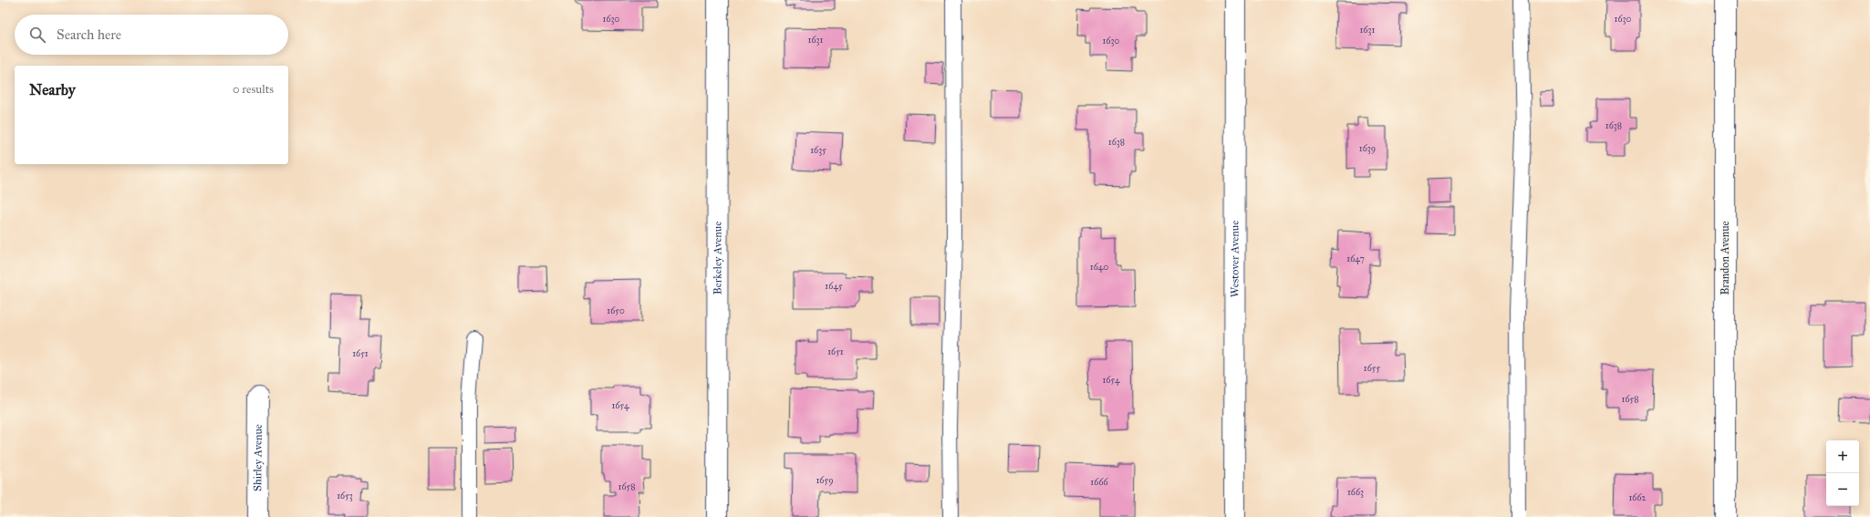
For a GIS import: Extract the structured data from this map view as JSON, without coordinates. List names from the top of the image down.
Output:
{
  "streets": {
    "street": [
      "Berkeley Avenue",
      "Brandon Avenue",
      "Westover Avenue",
      "Shirley Avenue"
    ]
  },
  "house_numbers": [
    "1630",
    "1630",
    "1631",
    "1631",
    "1630",
    "1638",
    "1638",
    "1639",
    "1635",
    "1647",
    "1640",
    "1645",
    "1650",
    "1651",
    "1651",
    "1655",
    "1654",
    "1658",
    "1654",
    "1659",
    "1666",
    "1658",
    "1663",
    "1653",
    "1662"
  ],
  "page": {
    "search": "Search here",
    "heading": ["Nearby", "0 results"],
    "map_buttons": ["+", "−"]
  }
}
